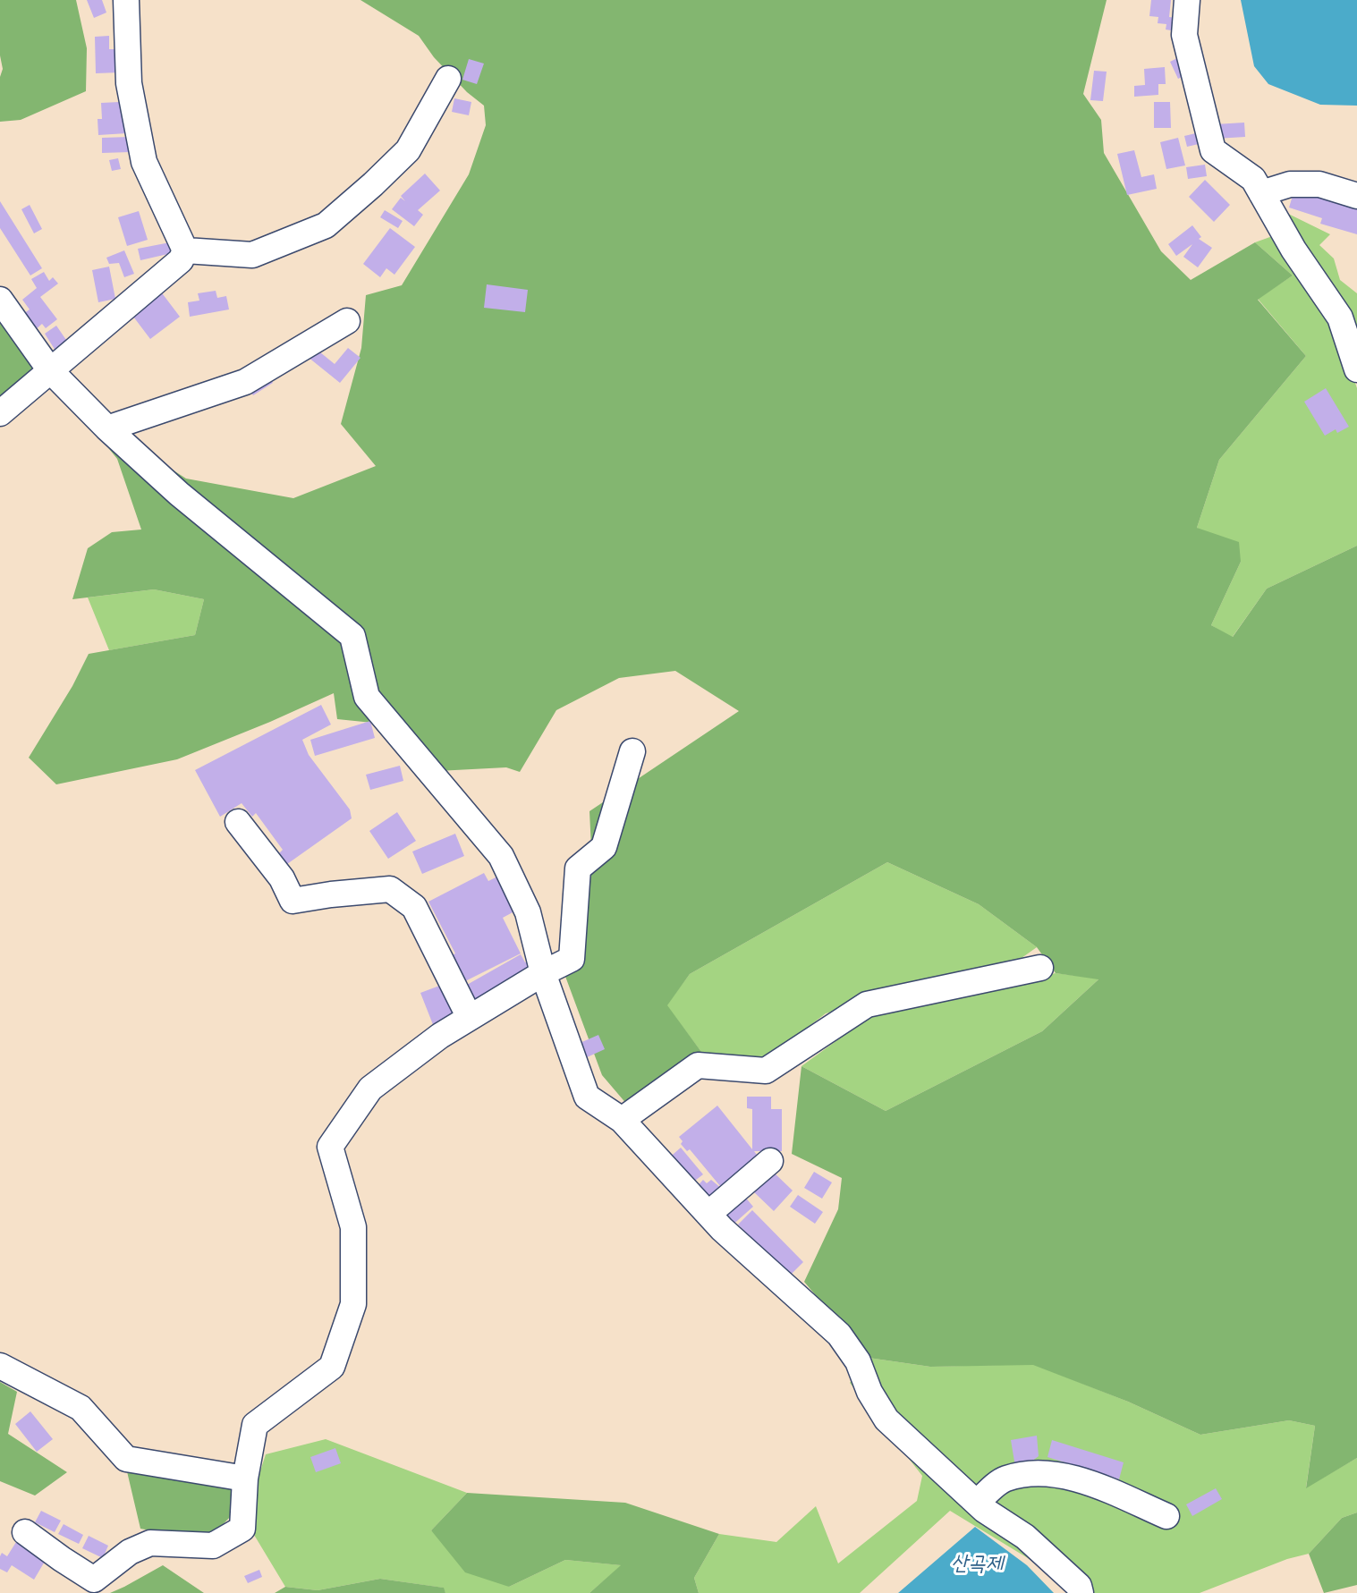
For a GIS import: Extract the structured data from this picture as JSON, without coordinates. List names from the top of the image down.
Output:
{
  "water": ["산곡제"]
}
